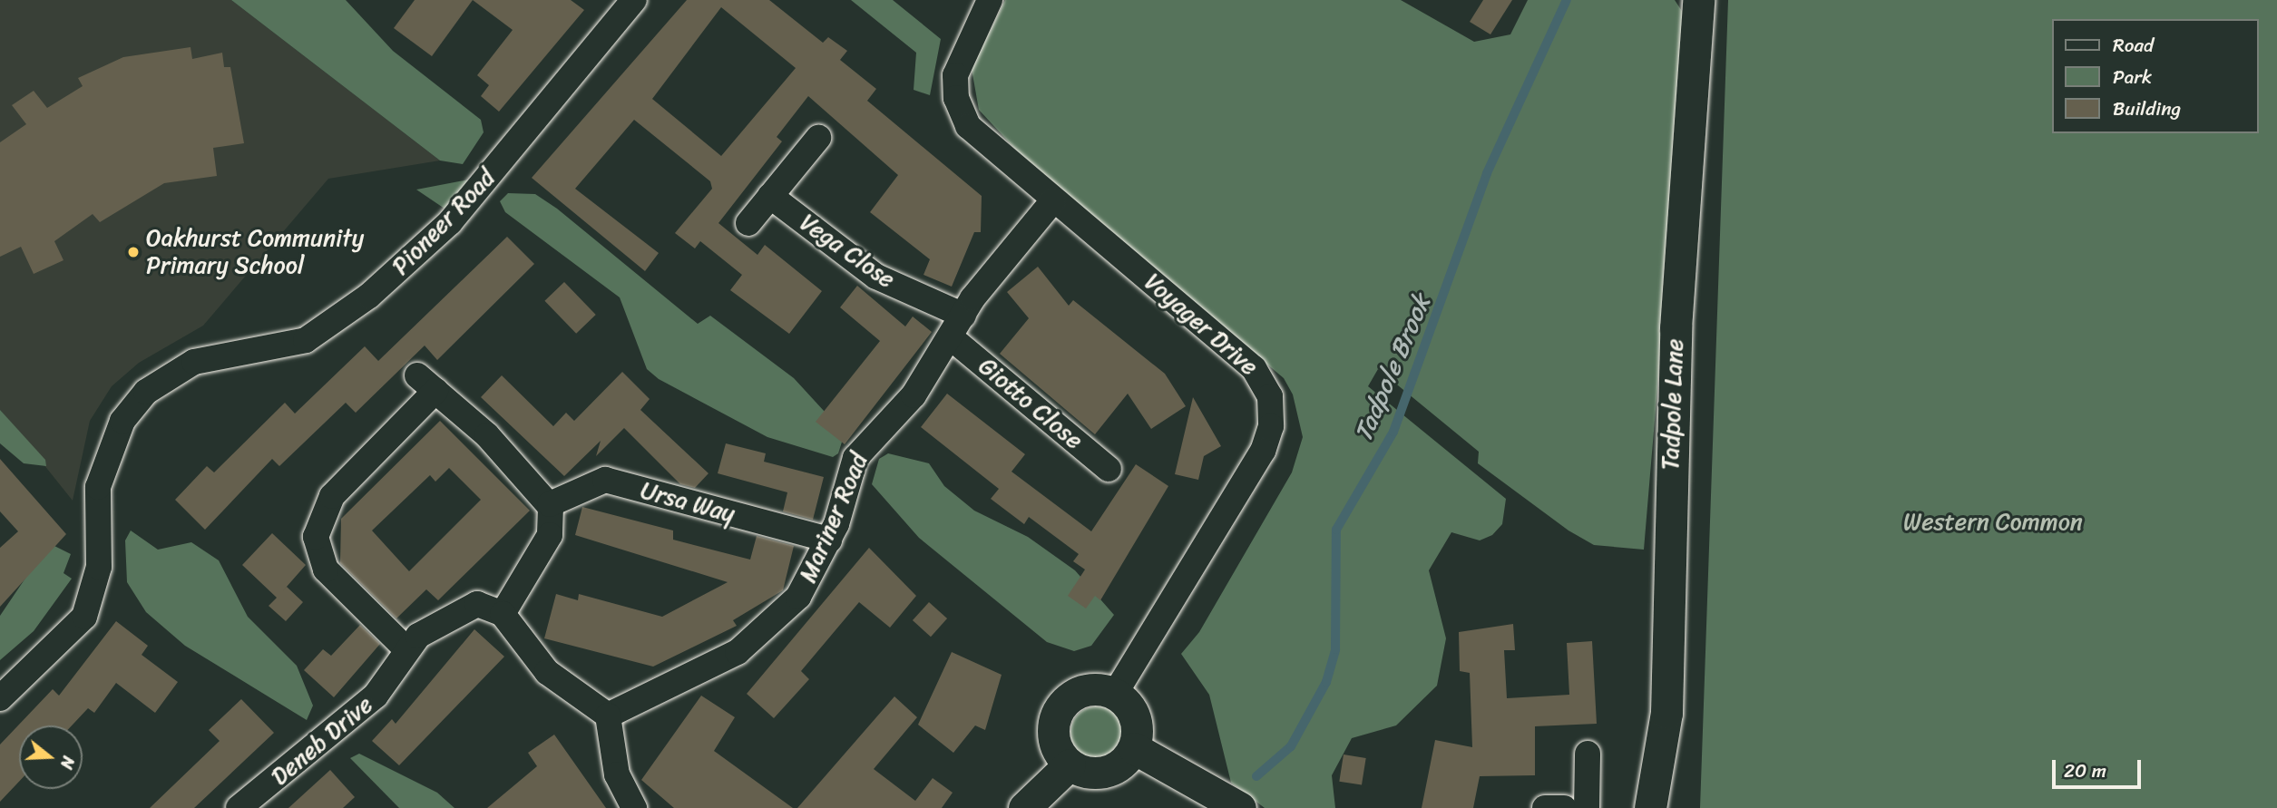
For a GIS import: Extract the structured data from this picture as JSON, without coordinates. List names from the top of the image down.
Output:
{
  "streets": {
    "street": [
      "Pioneer Road",
      "Vega Close",
      "Voyager Drive",
      "Giotto Close",
      "Tadpole Lane",
      "Ursa Way",
      "Mariner Road",
      "Deneb Drive"
    ]
  },
  "crossings": [
    ["Vega Close", "Mariner Road"],
    ["Voyager Drive", "Mariner Road"],
    ["Giotto Close", "Mariner Road"],
    ["Ursa Way", "Mariner Road"]
  ],
  "water": ["Tadpole Brook"],
  "parks": ["Western Common"],
  "places": ["Oakhurst Community Primary School"],
  "legend": ["Road", "Park", "Building"],
  "scale_bar": "20 m",
  "north": "right"
}
